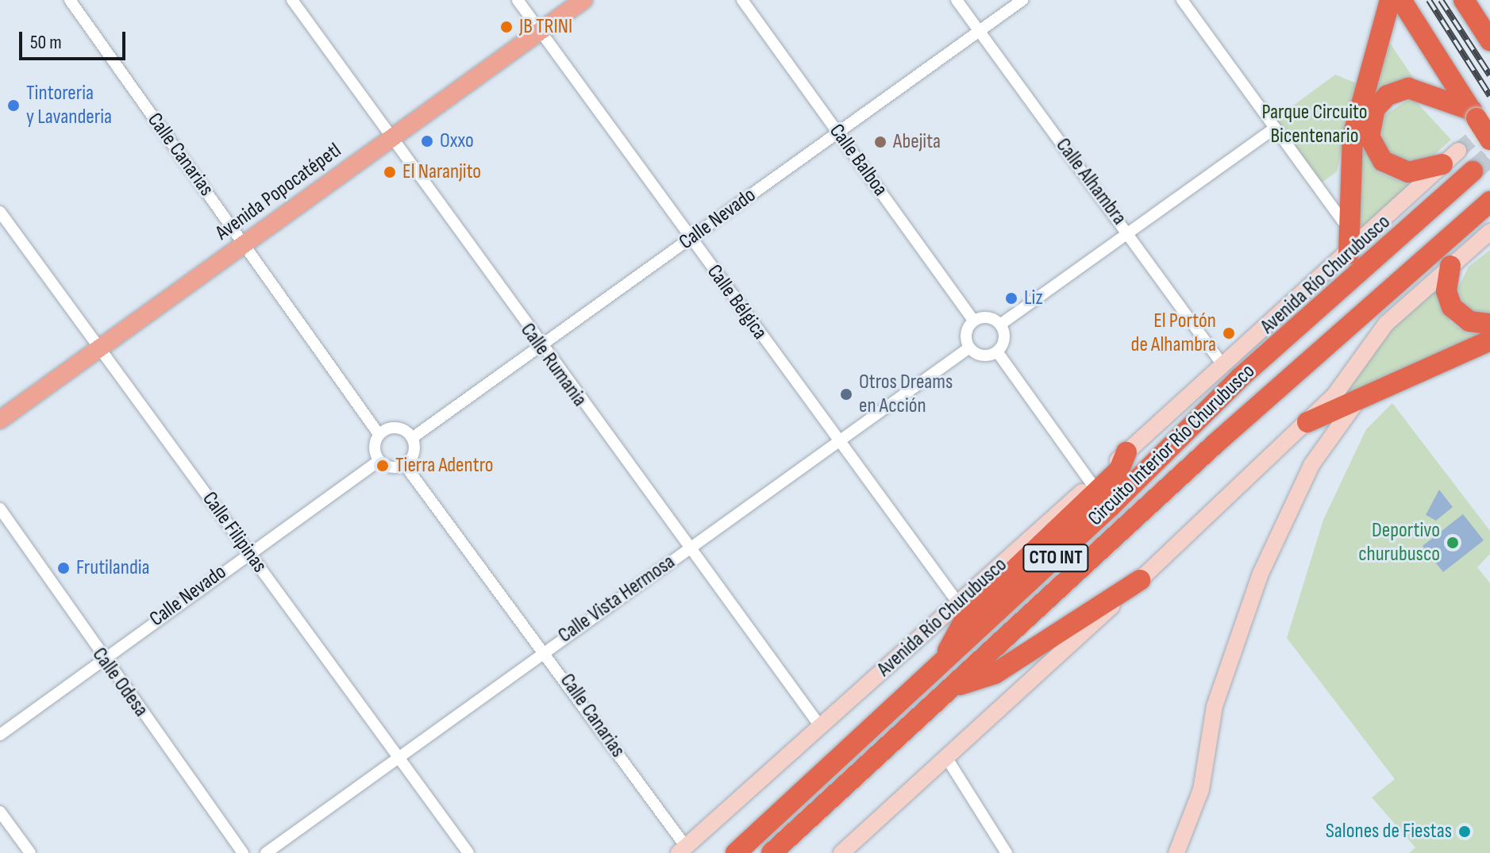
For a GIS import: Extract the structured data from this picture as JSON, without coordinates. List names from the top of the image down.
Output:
{
  "streets": {
    "highway": ["Circuito Interior Río Churubusco", "CTO INT"],
    "main road": ["Avenida Popocatépetl", "Avenida Río Churubusco"],
    "street": [
      "Calle Canarias",
      "Calle Balboa",
      "Calle Alhambra",
      "Calle Nevado",
      "Calle Bélgica",
      "Calle Rumania",
      "Calle Filipinas",
      "Calle Vista Hermosa",
      "Calle Odesa"
    ]
  },
  "crossings": [
    ["Calle Canarias", "Avenida Popocatépetl"],
    ["Calle Canarias", "Calle Nevado"],
    ["Calle Canarias", "Avenida Río Churubusco"],
    ["Calle Canarias", "Calle Vista Hermosa"],
    ["Calle Balboa", "Calle Nevado"],
    ["Calle Balboa", "Calle Vista Hermosa"],
    ["Calle Alhambra", "Calle Nevado"],
    ["Calle Alhambra", "Avenida Río Churubusco"],
    ["Avenida Popocatépetl", "Calle Bélgica"],
    ["Avenida Popocatépetl", "Calle Rumania"],
    ["Avenida Popocatépetl", "Calle Filipinas"],
    ["Calle Nevado", "Calle Bélgica"],
    ["Calle Nevado", "Calle Rumania"],
    ["Calle Nevado", "Calle Filipinas"],
    ["Calle Nevado", "Calle Odesa"],
    ["Avenida Río Churubusco", "Calle Bélgica"],
    ["Avenida Río Churubusco", "Calle Rumania"],
    ["Calle Bélgica", "Calle Vista Hermosa"],
    ["Calle Rumania", "Calle Vista Hermosa"],
    ["Calle Filipinas", "Calle Vista Hermosa"]
  ],
  "parks": ["Parque Circuito Bicentenario"],
  "places": [
    "JB TRINI",
    "Tintoreria y Lavanderia",
    "Oxxo",
    "Abejita",
    "El Naranjito",
    "Liz",
    "El Portón de Alhambra",
    "Otros Dreams en Acción",
    "Tierra Adentro",
    "Deportivo churubusco",
    "Frutilandia",
    "Salones de Fiestas"
  ],
  "scale_bar": "50 m"
}
